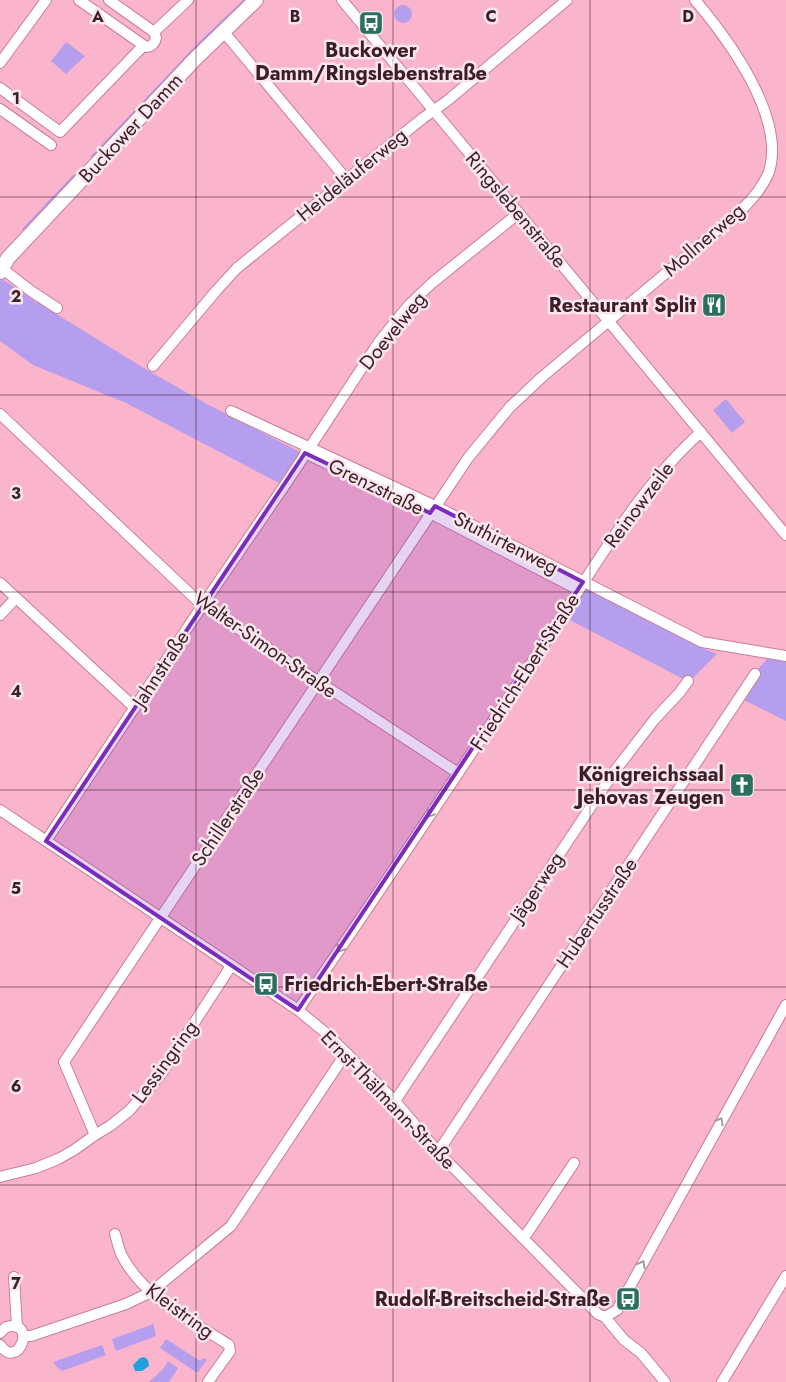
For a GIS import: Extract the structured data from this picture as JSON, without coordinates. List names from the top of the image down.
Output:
{
  "streets": {
    "main road": ["Buckower Damm"],
    "street": [
      "Heideläuferweg",
      "Ringslebenstraße",
      "Mollnerweg",
      "Doevelweg",
      "Reinowzeile",
      "Stuthirtenweg",
      "Walter-Simon-Straße",
      "Jahnstraße",
      "Friedrich-Ebert-Straße",
      "Schillerstraße",
      "Jägerweg",
      "Hubertusstraße",
      "Lessingring",
      "Ernst-Thälmann-Straße",
      "Kleistring"
    ]
  },
  "crossings": [
    ["Heideläuferweg", "Ringslebenstraße"],
    ["Ringslebenstraße", "Mollnerweg"],
    ["Ringslebenstraße", "Doevelweg"],
    ["Ringslebenstraße", "Reinowzeile"],
    ["Mollnerweg", "Stuthirtenweg"],
    ["Mollnerweg", "Schillerstraße"],
    ["Doevelweg", "Stuthirtenweg"],
    ["Doevelweg", "Jahnstraße"],
    ["Reinowzeile", "Stuthirtenweg"],
    ["Reinowzeile", "Friedrich-Ebert-Straße"],
    ["Stuthirtenweg", "Jahnstraße"],
    ["Stuthirtenweg", "Friedrich-Ebert-Straße"],
    ["Stuthirtenweg", "Schillerstraße"],
    ["Walter-Simon-Straße", "Jahnstraße"],
    ["Walter-Simon-Straße", "Friedrich-Ebert-Straße"],
    ["Walter-Simon-Straße", "Schillerstraße"],
    ["Jahnstraße", "Ernst-Thälmann-Straße"],
    ["Friedrich-Ebert-Straße", "Ernst-Thälmann-Straße"],
    ["Schillerstraße", "Lessingring"],
    ["Schillerstraße", "Ernst-Thälmann-Straße"],
    ["Jägerweg", "Ernst-Thälmann-Straße"],
    ["Hubertusstraße", "Ernst-Thälmann-Straße"],
    ["Lessingring", "Ernst-Thälmann-Straße"]
  ],
  "one_way": ["Friedrich-Ebert-Straße"],
  "places": {
    "bus stop": ["Buckower Damm/Ringslebenstraße", "Friedrich-Ebert-Straße", "Rudolf-Breitscheid-Straße"],
    "restaurant": ["Restaurant Split"],
    "church": ["Königreichssaal Jehovas Zeugen"]
  },
  "grid": {
    "columns": [
      "A",
      "B",
      "C",
      "D"
    ],
    "rows": [
      "1",
      "2",
      "3",
      "4",
      "5",
      "6",
      "7"
    ]
  }
}
